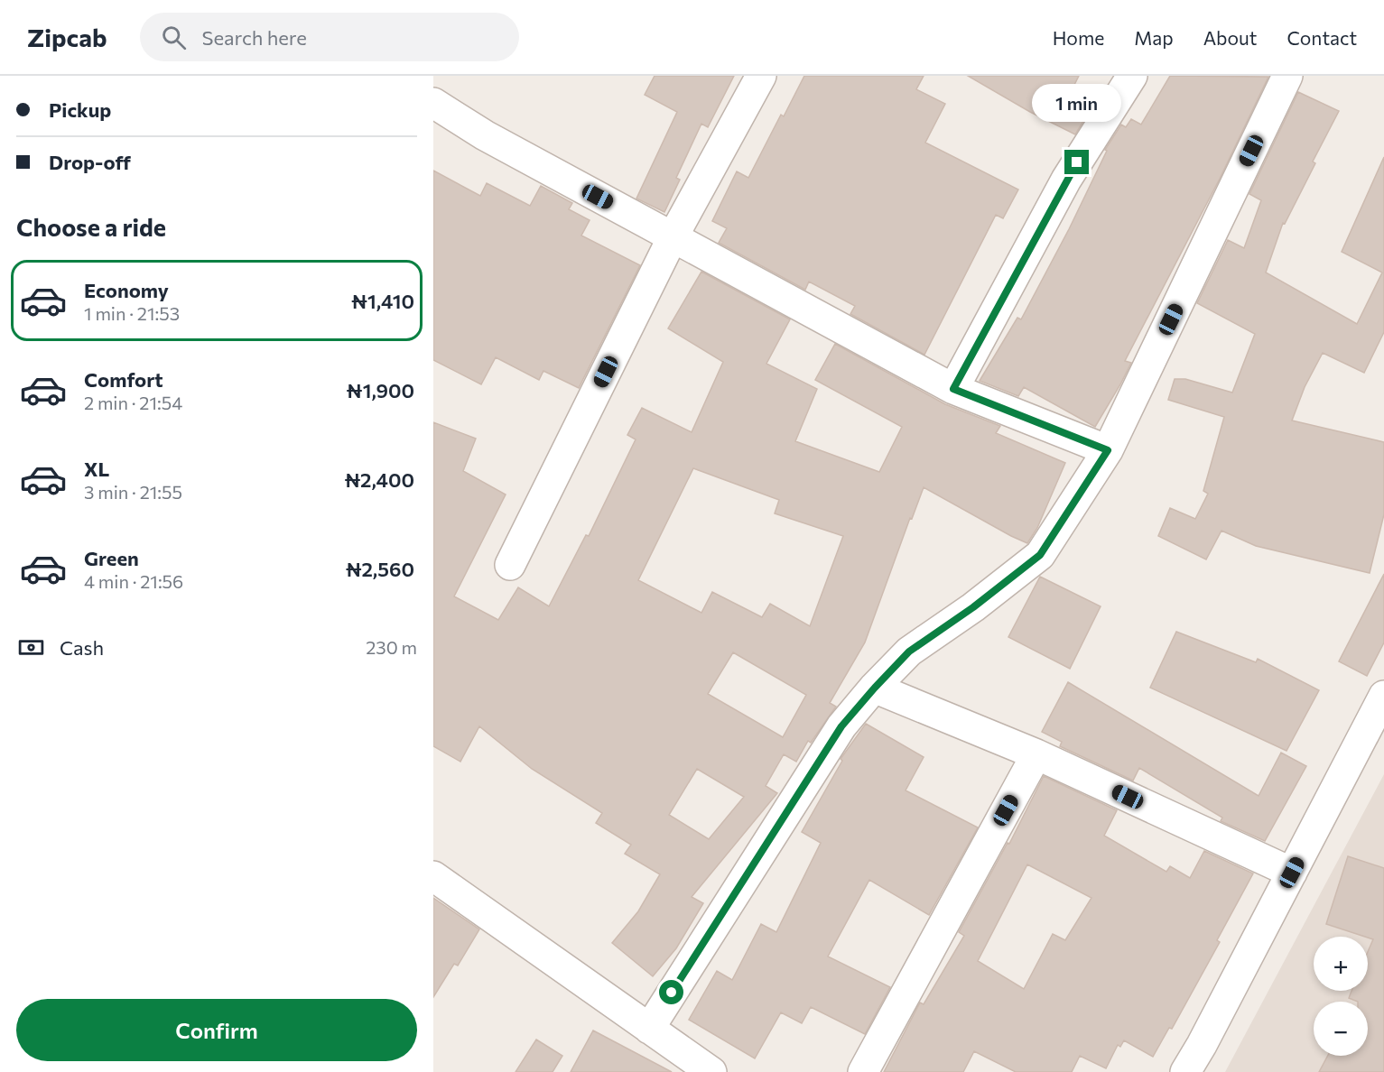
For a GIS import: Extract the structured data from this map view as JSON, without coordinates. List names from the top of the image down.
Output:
{
  "page": {
    "header": "Zipcab",
    "search": "Search here",
    "nav": [
      "Home",
      "Map",
      "About",
      "Contact"
    ],
    "banner": ["Pickup", "Drop-off"],
    "bubble": "1 min",
    "heading": "Choose a ride",
    "list": [
      {
        "name": "Economy",
        "note": "1 min · 21:53",
        "value": "₦1,410"
      },
      {
        "name": "Comfort",
        "note": "2 min · 21:54",
        "value": "₦1,900"
      },
      {
        "name": "XL",
        "note": "3 min · 21:55",
        "value": "₦2,400"
      },
      {
        "name": "Green",
        "note": "4 min · 21:56",
        "value": "₦2,560"
      }
    ],
    "pay": ["Cash", "230 m"],
    "map_buttons": ["+", "−"],
    "buttons": "Confirm"
  }
}
